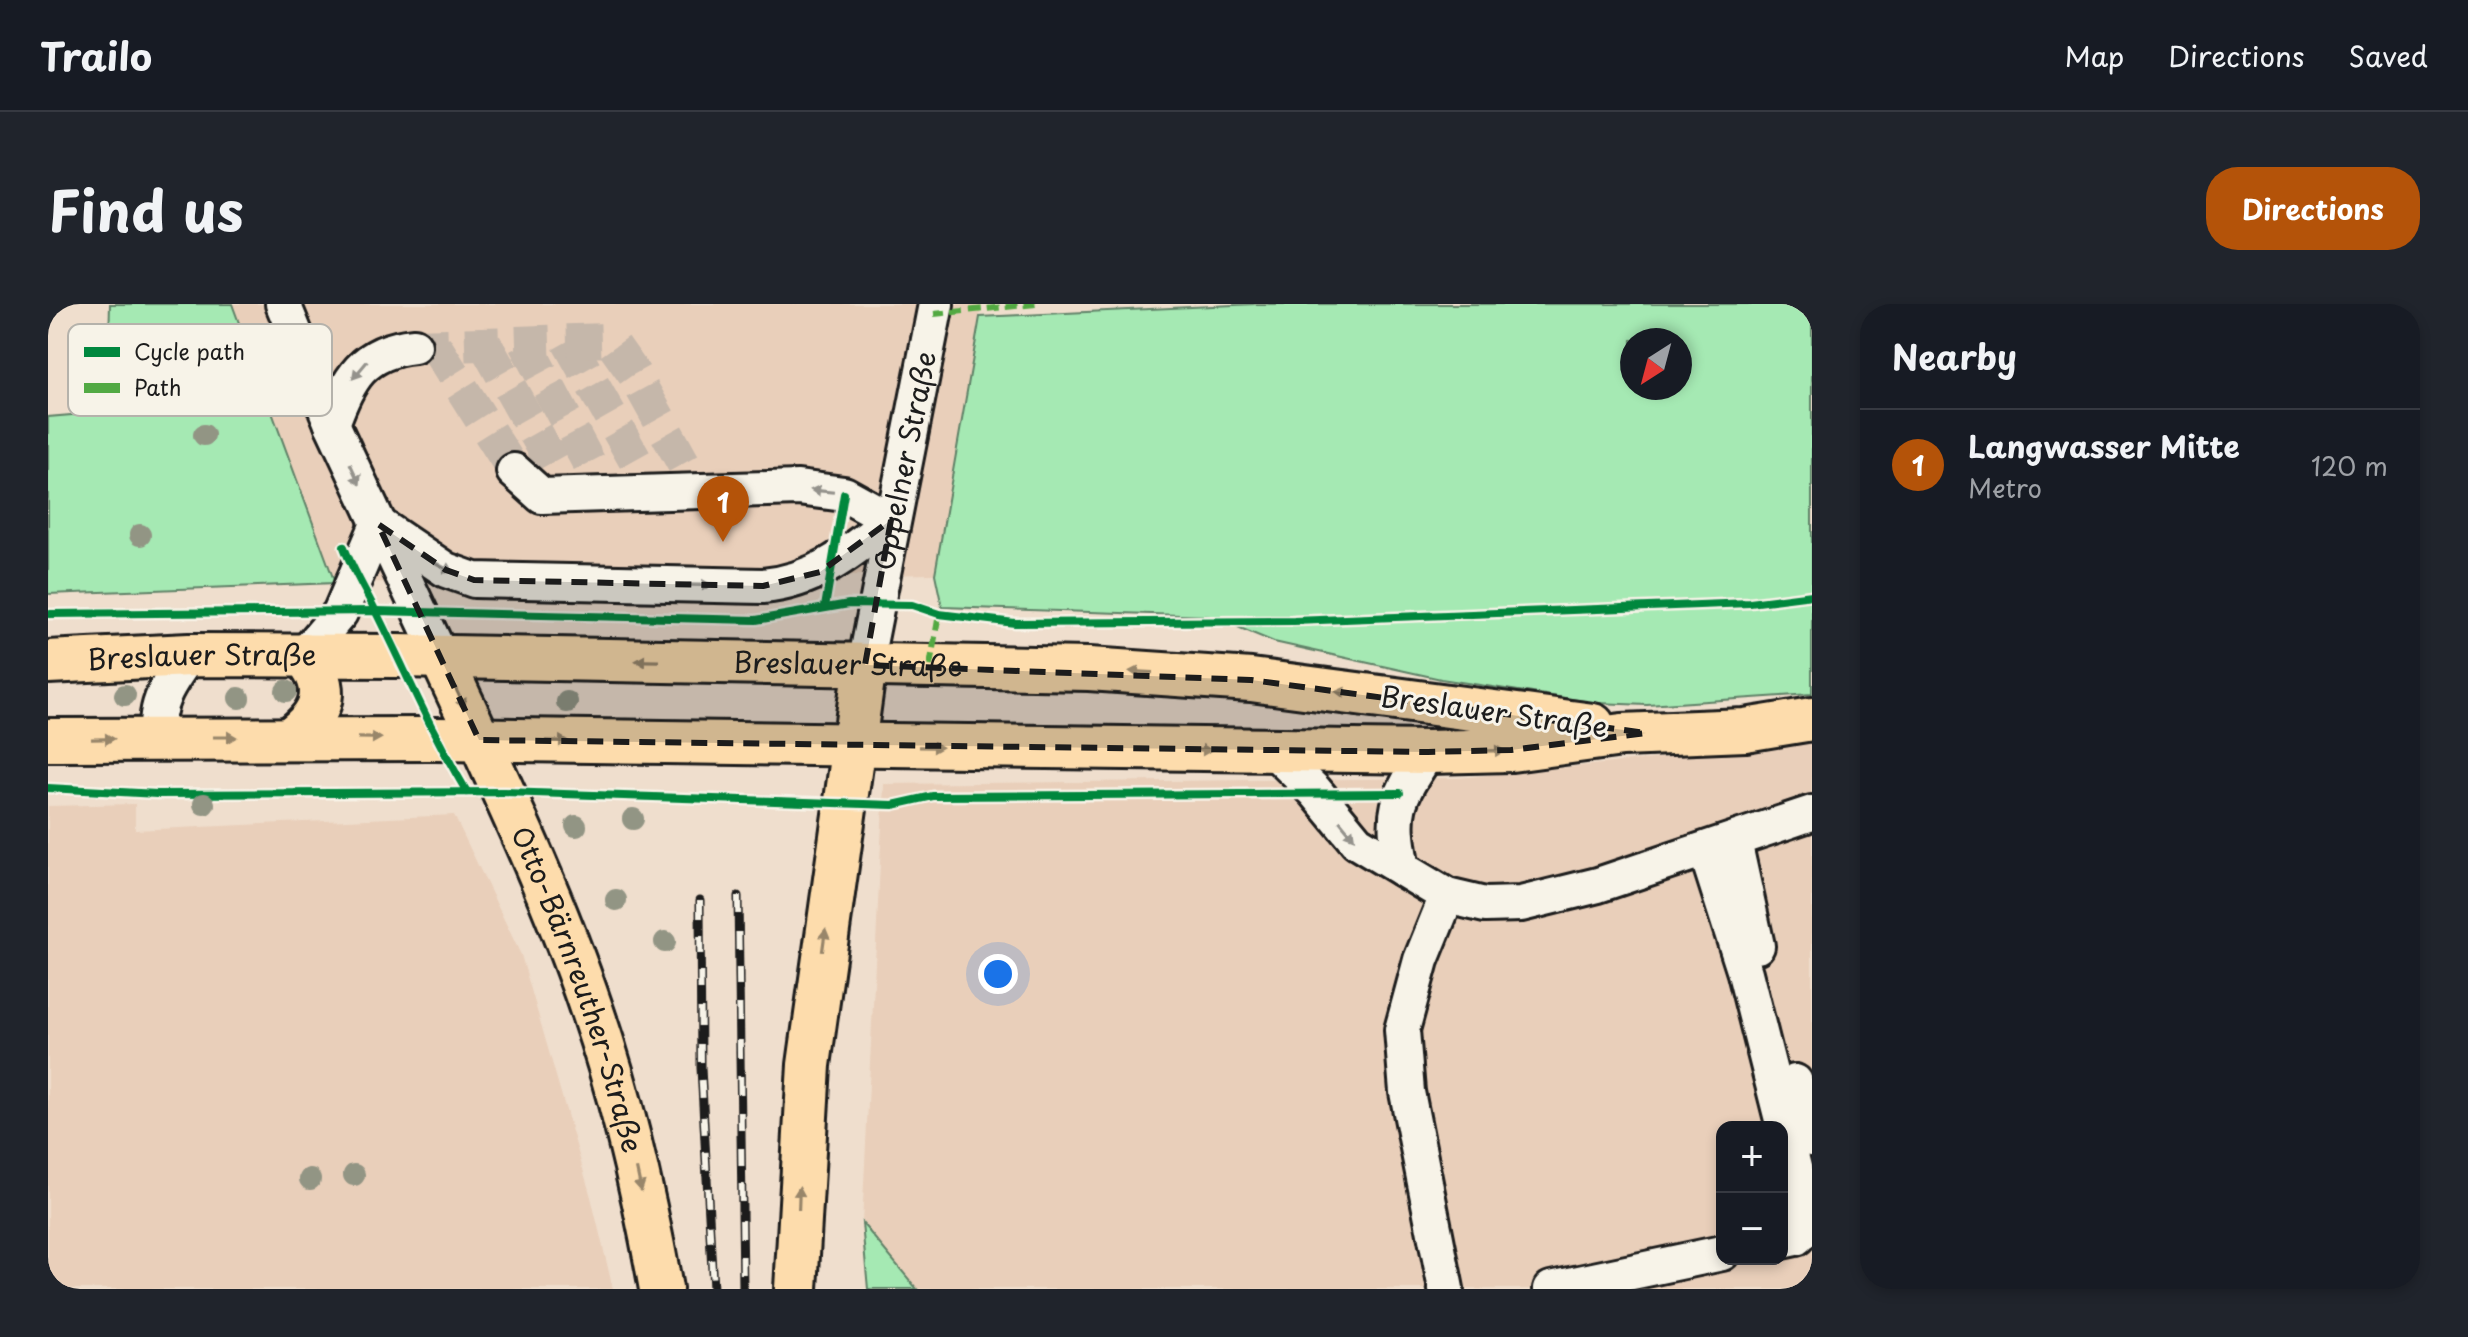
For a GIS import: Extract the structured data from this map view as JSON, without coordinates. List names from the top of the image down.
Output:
{
  "streets": {
    "main road": ["Breslauer Straße", "Otto-Bärnreuther-Straße"],
    "street": ["Oppelner Straße"]
  },
  "crossings": [
    ["Oppelner Straße", "Breslauer Straße"],
    ["Breslauer Straße", "Otto-Bärnreuther-Straße"]
  ],
  "legend": ["Cycle path", "Path"],
  "north": "bottom left",
  "page": {
    "header": "Trailo",
    "nav": ["Map", "Directions", "Saved"],
    "title": "Find us",
    "buttons": "Directions",
    "heading": "Nearby",
    "list": [
      {
        "mark": "1",
        "name": "Langwasser Mitte",
        "note": "Metro",
        "value": "120 m"
      }
    ],
    "pins": "1",
    "map_buttons": ["+", "−"]
  }
}
